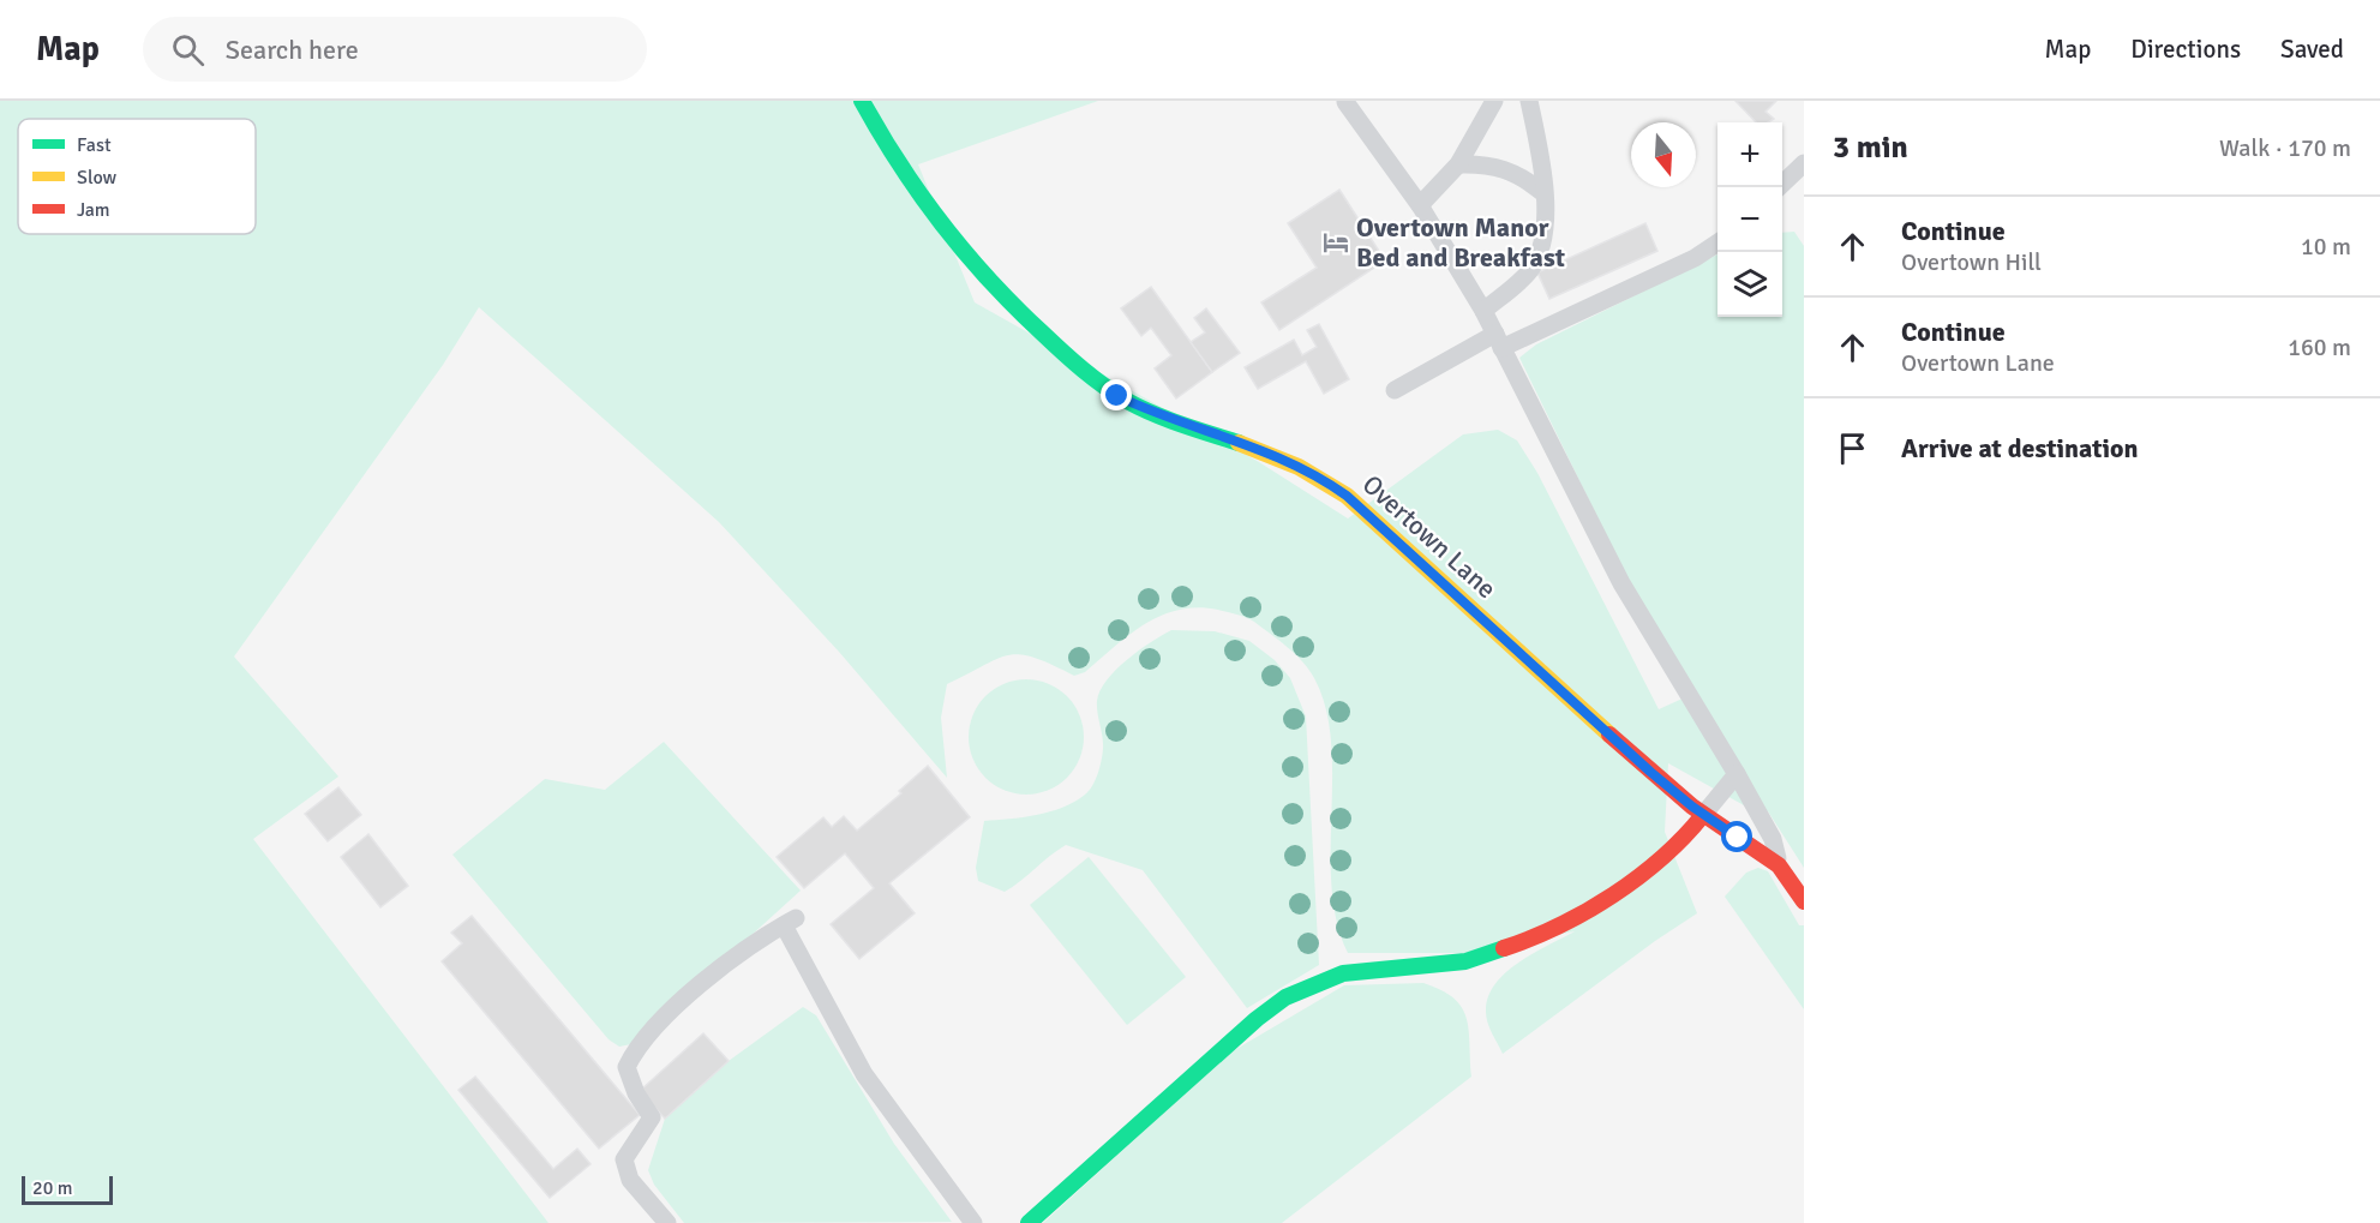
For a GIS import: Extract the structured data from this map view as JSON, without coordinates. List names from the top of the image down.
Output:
{
  "streets": {
    "street": ["Overtown Lane"]
  },
  "places": {
    "hotel": ["Overtown Manor Bed and Breakfast"]
  },
  "legend": ["Fast", "Slow", "Jam"],
  "scale_bar": "20 m",
  "north": "bottom",
  "page": {
    "header": "Map",
    "search": "Search here",
    "nav": ["Map", "Directions", "Saved"],
    "heading": ["3 min", "Walk · 170 m"],
    "map_buttons": ["+", "−"],
    "list": [
      ["Continue", "Overtown Hill", "10 m"],
      ["Continue", "Overtown Lane", "160 m"],
      "Arrive at destination"
    ],
    "scale": "20 m"
  }
}
